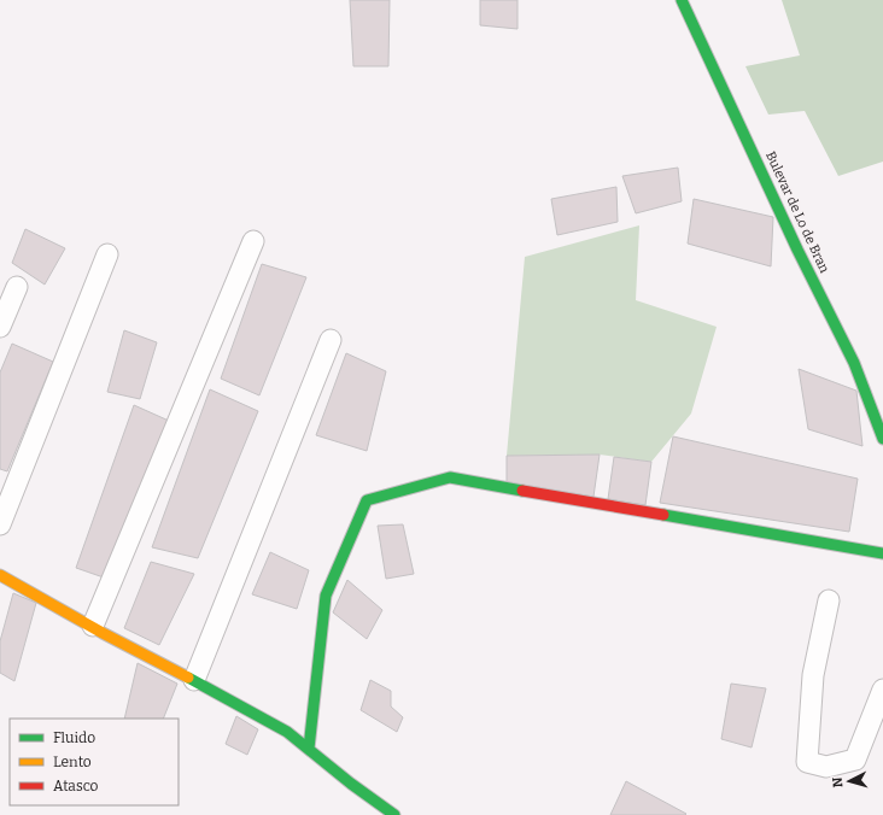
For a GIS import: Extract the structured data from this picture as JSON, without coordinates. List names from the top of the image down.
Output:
{
  "streets": {
    "street": ["Bulevar de Lo de Bran"]
  },
  "legend": ["Fluido", "Lento", "Atasco"],
  "north": "left"
}
